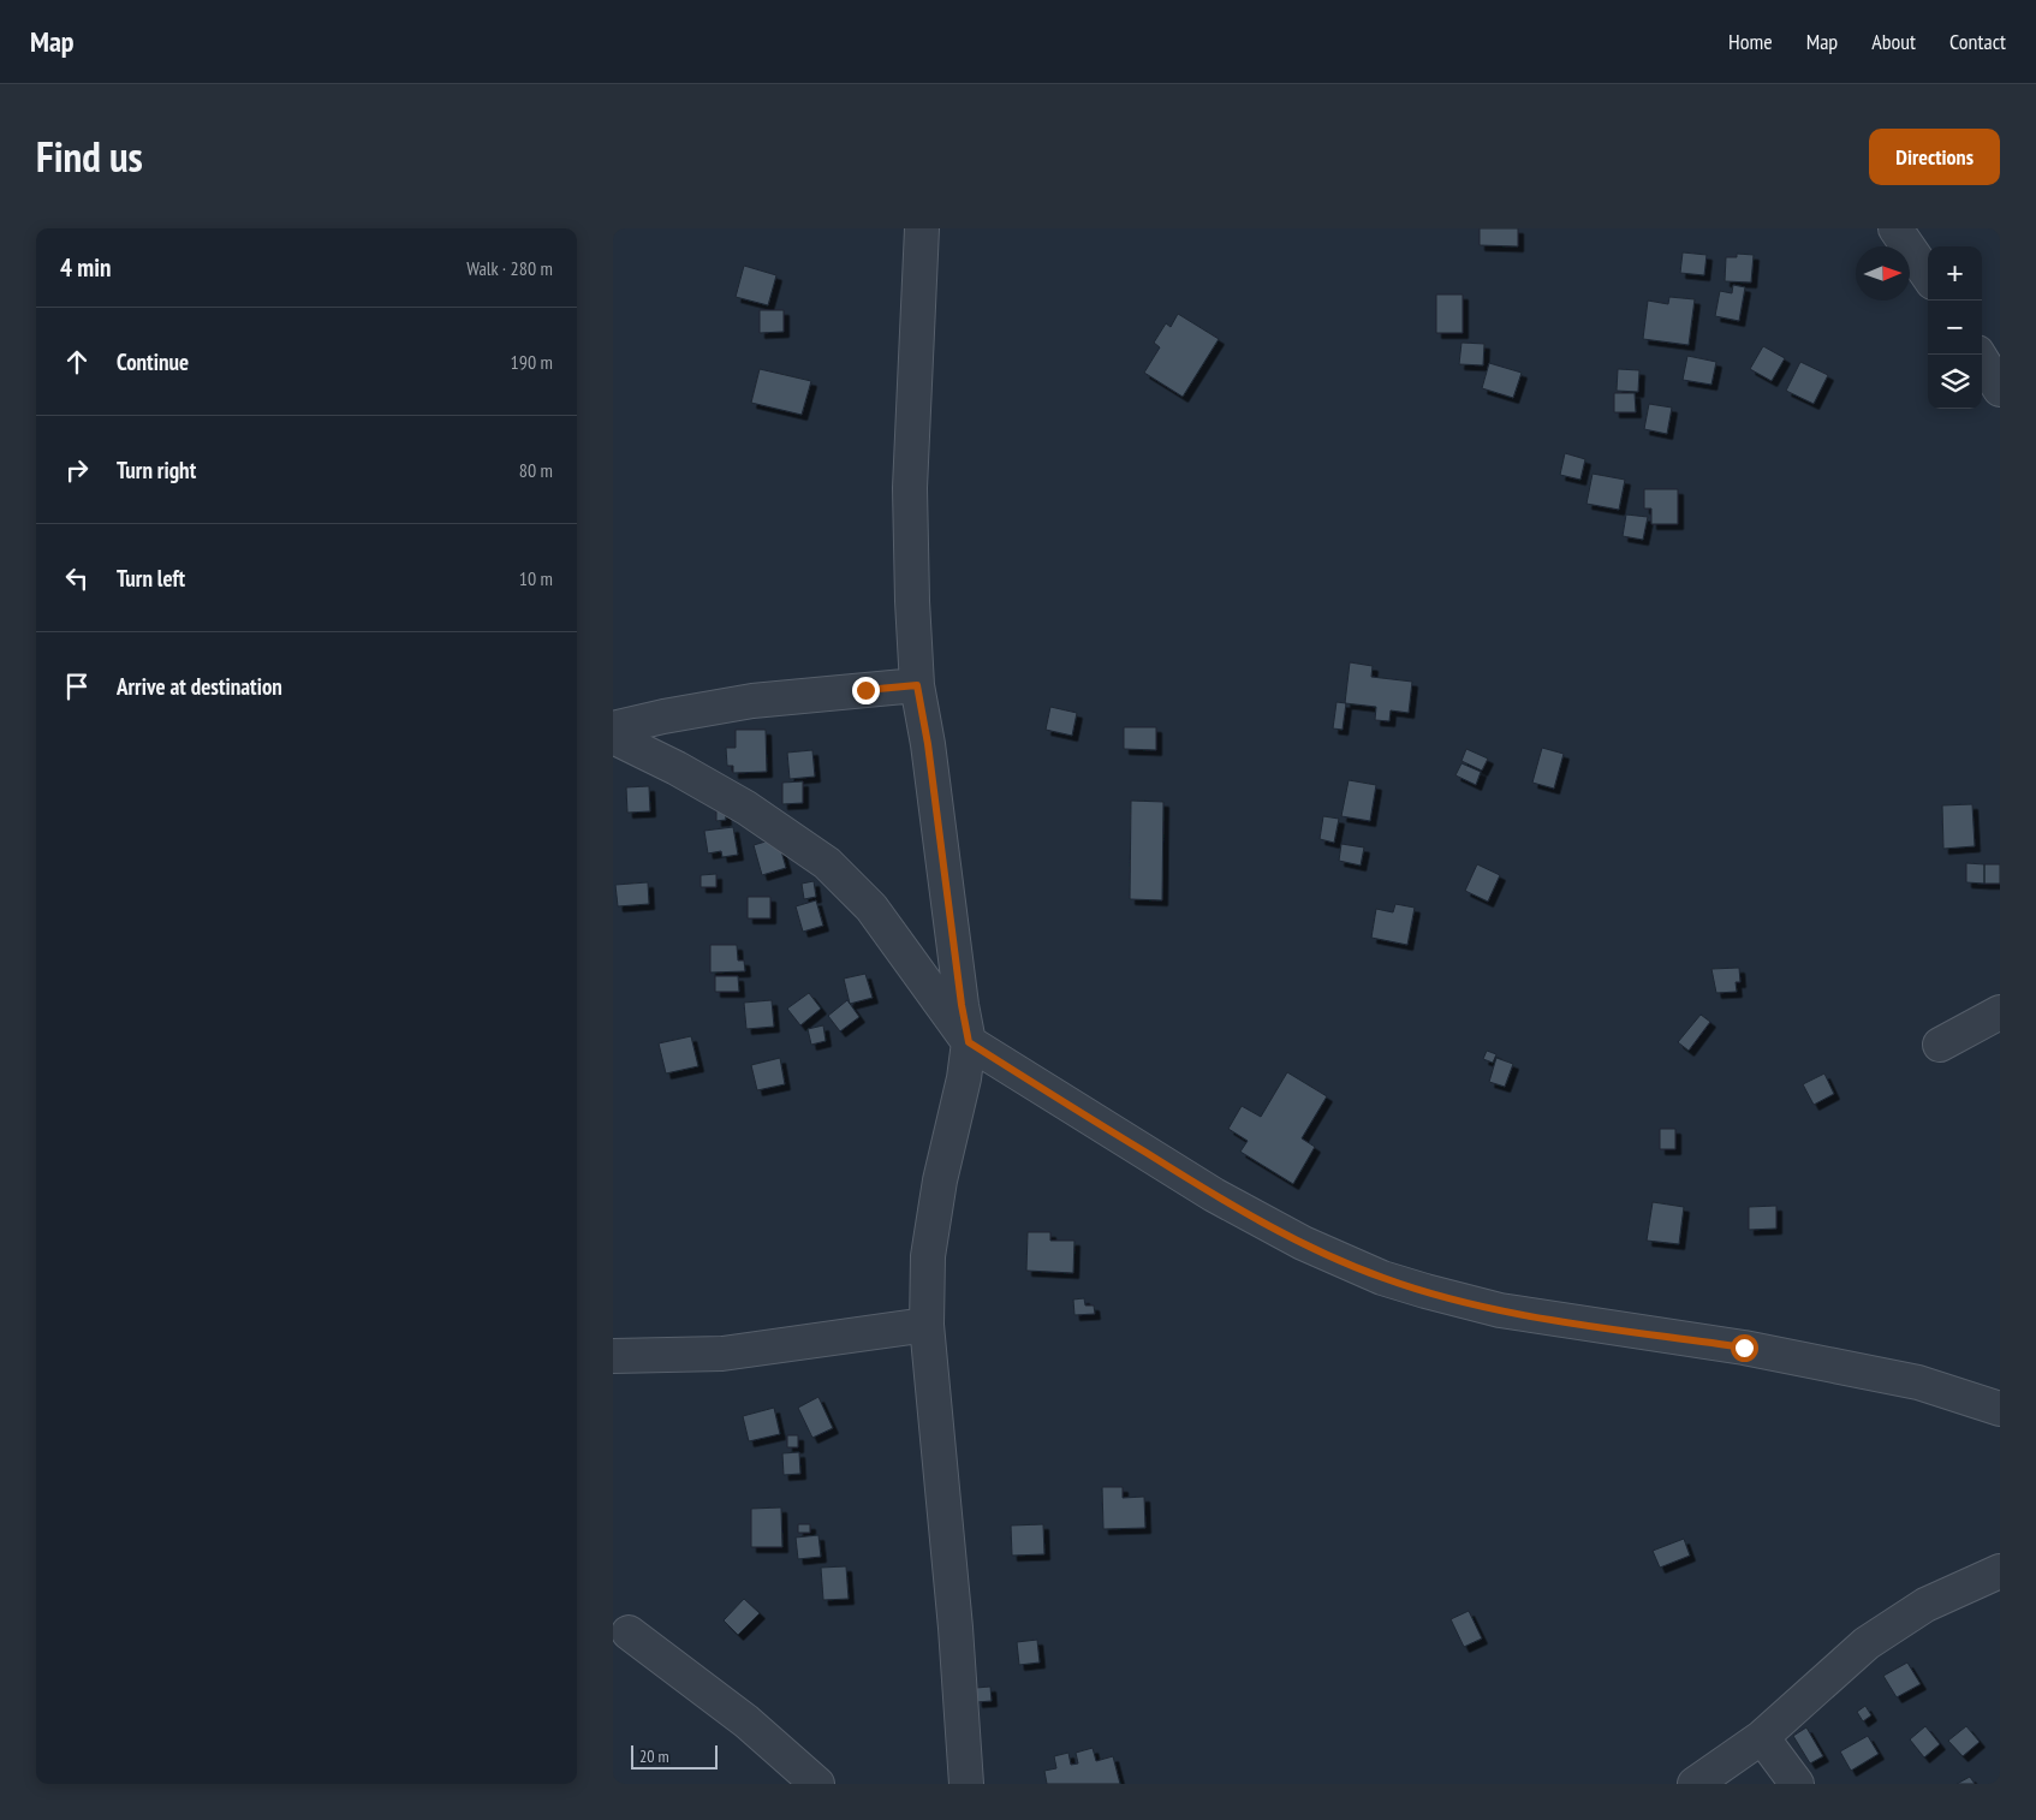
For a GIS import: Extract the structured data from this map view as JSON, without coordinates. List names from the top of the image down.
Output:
{
  "scale_bar": "20 m",
  "north": "right",
  "page": {
    "header": "Map",
    "nav": [
      "Home",
      "Map",
      "About",
      "Contact"
    ],
    "title": "Find us",
    "buttons": "Directions",
    "heading": ["4 min", "Walk · 280 m"],
    "map_buttons": ["+", "−"],
    "list": [
      ["Continue", "190 m"],
      ["Turn right", "80 m"],
      ["Turn left", "10 m"],
      "Arrive at destination"
    ],
    "scale": "20 m"
  }
}
